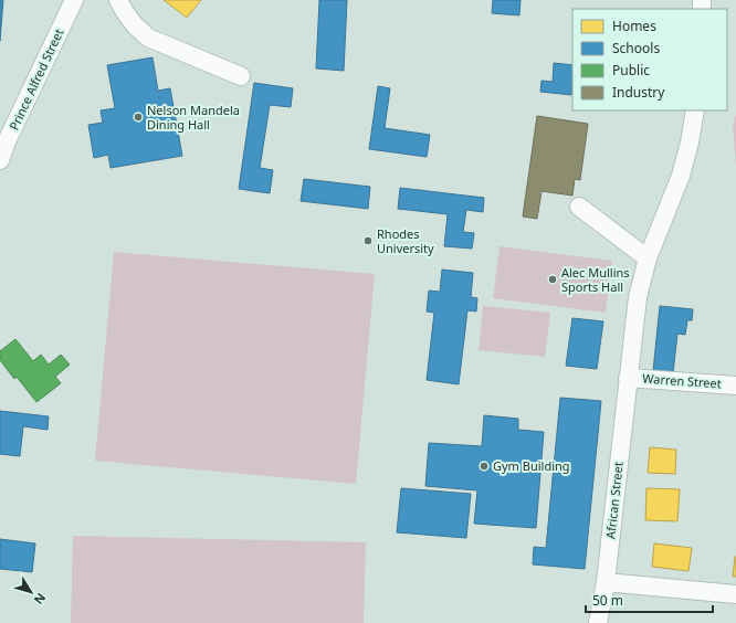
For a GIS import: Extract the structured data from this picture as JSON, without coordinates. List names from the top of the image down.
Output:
{
  "streets": {
    "street": ["Prince Alfred Street", "Warren Street", "African Street"]
  },
  "crossings": [
    ["Warren Street", "African Street"]
  ],
  "places": [
    "Nelson Mandela Dining Hall",
    "Rhodes University",
    "Alec Mullins Sports Hall",
    "Gym Building"
  ],
  "legend": [
    "Homes",
    "Schools",
    "Public",
    "Industry"
  ],
  "scale_bar": "50 m",
  "north": "bottom right"
}
